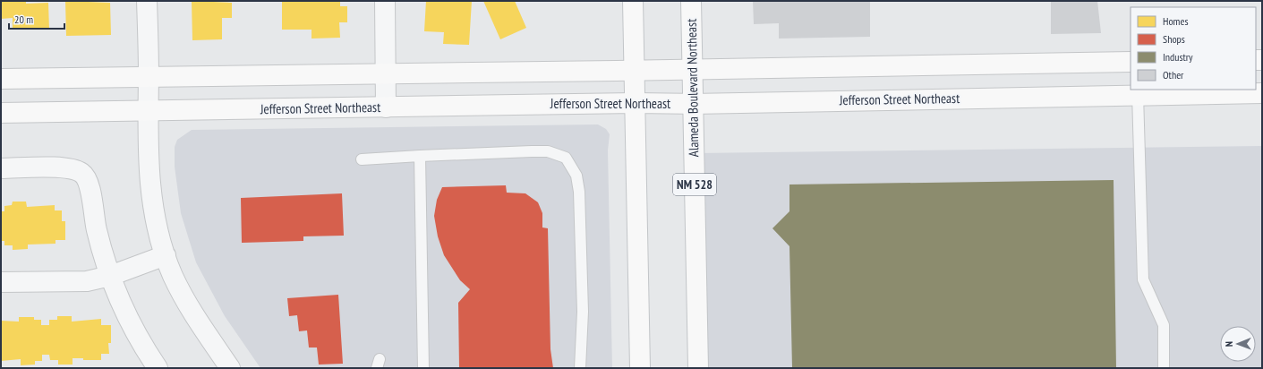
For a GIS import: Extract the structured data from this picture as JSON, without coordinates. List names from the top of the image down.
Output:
{
  "streets": {
    "main road": ["Alameda Boulevard Northeast", "Jefferson Street Northeast", "NM 528"]
  },
  "crossings": [
    ["Alameda Boulevard Northeast", "Jefferson Street Northeast"]
  ],
  "legend": [
    "Homes",
    "Shops",
    "Industry",
    "Other"
  ],
  "scale_bar": "20 m",
  "north": "left"
}
